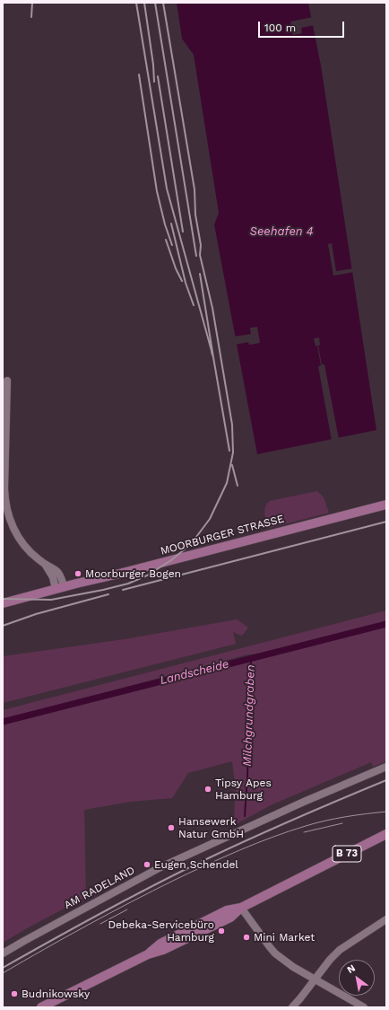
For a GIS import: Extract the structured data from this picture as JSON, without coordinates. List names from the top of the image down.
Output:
{
  "streets": {
    "main road": ["MOORBURGER STRASSE", "B 73"],
    "street": ["AM RADELAND"]
  },
  "water": ["Seehafen 4", "Landscheide", "Milchgrundgraben"],
  "places": [
    "Moorburger Bogen",
    "Tipsy Apes Hamburg",
    "Hansewerk Natur GmbH",
    "Eugen Schendel",
    "Debeka-Servicebüro Hamburg",
    "Mini Market",
    "Budnikowsky"
  ],
  "scale_bar": "100 m",
  "north": "top left"
}
